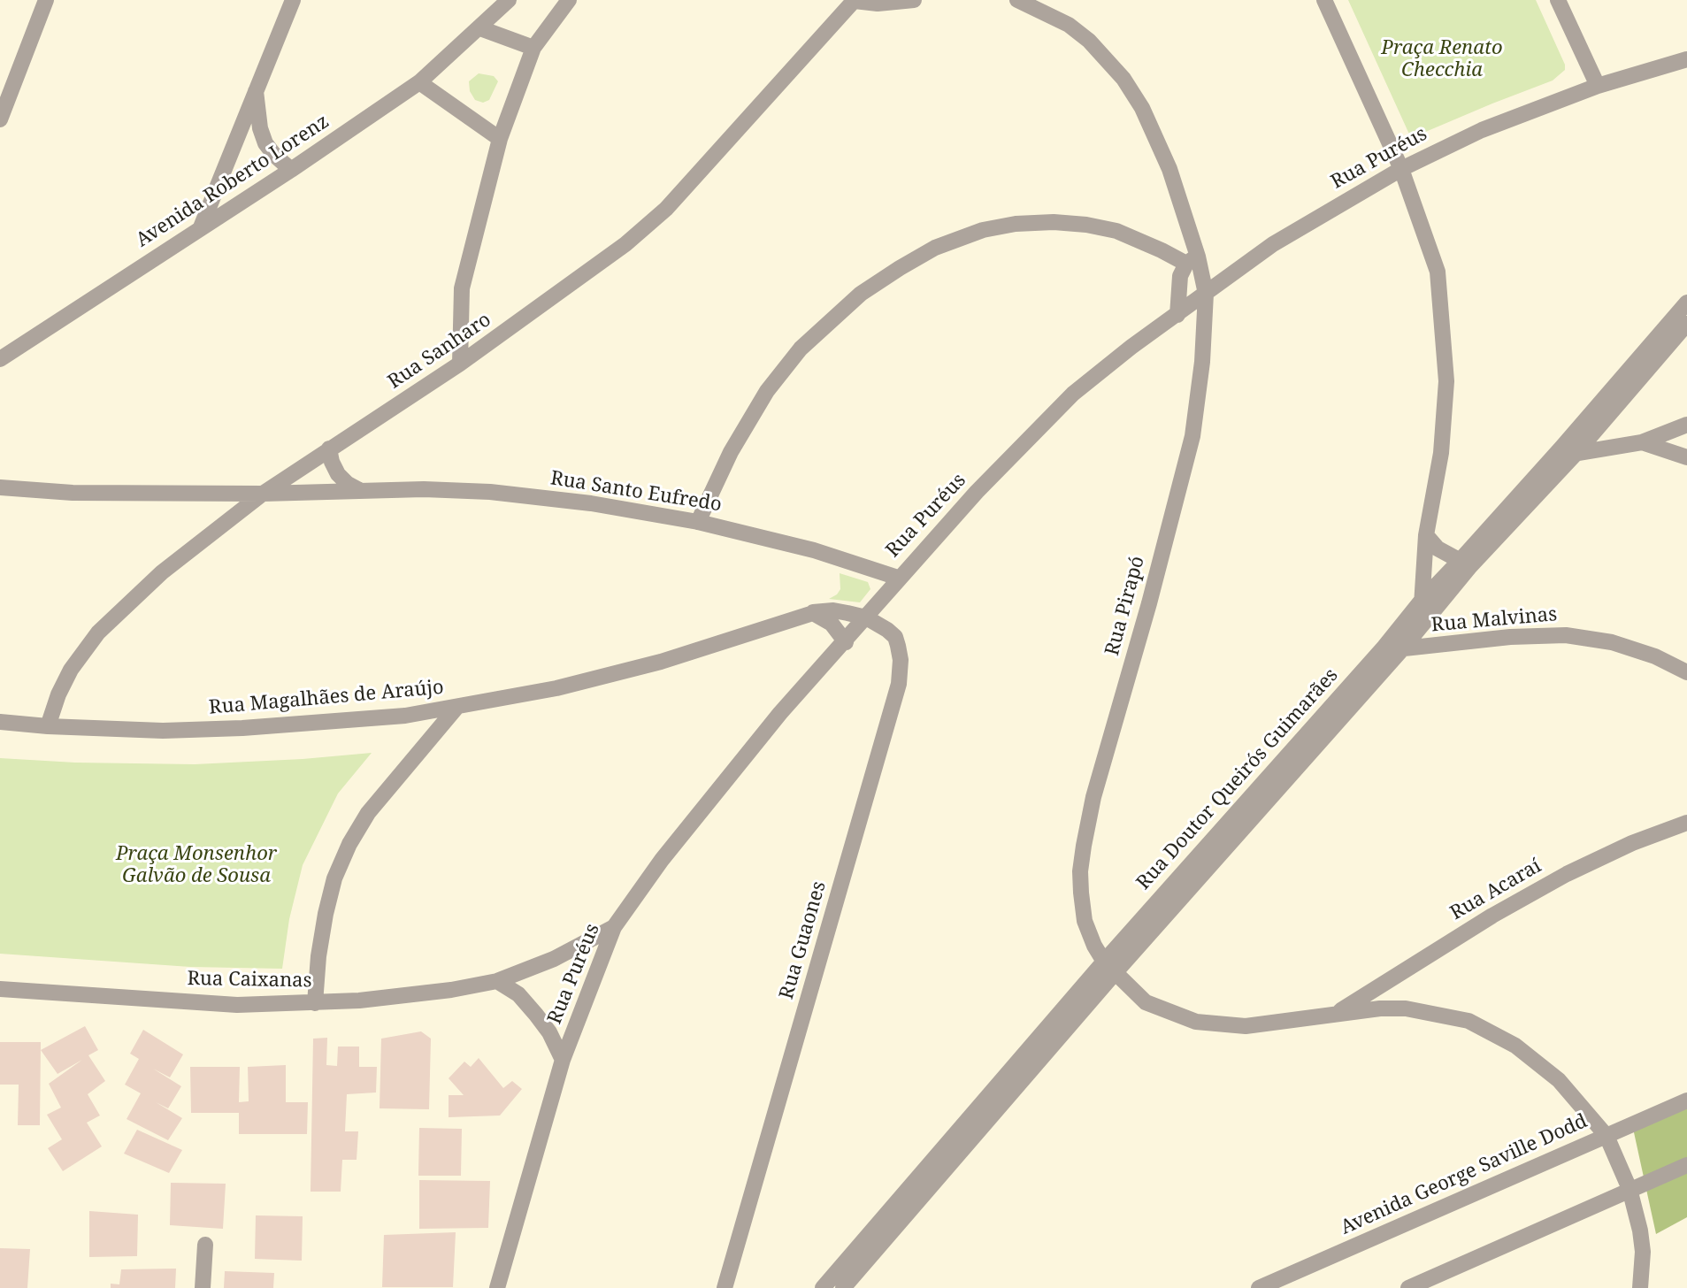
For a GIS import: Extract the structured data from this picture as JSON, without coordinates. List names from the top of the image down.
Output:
{
  "streets": {
    "street": [
      "Rua Puréus",
      "Avenida Roberto Lorenz",
      "Rua Sanharo",
      "Rua Santo Eufredo",
      "Rua Pirapó",
      "Rua Malvinas",
      "Rua Magalhães de Araújo",
      "Rua Doutor Queirós Guimarães",
      "Rua Acaraí",
      "Rua Guaones",
      "Rua Caixanas",
      "Avenida George Saville Dodd"
    ]
  },
  "crossings": [
    ["Rua Puréus", "Rua Santo Eufredo"],
    ["Rua Puréus", "Rua Pirapó"],
    ["Rua Puréus", "Rua Magalhães de Araújo"],
    ["Rua Puréus", "Rua Guaones"],
    ["Rua Puréus", "Rua Caixanas"],
    ["Rua Sanharo", "Rua Santo Eufredo"],
    ["Rua Sanharo", "Rua Magalhães de Araújo"],
    ["Rua Pirapó", "Rua Doutor Queirós Guimarães"],
    ["Rua Pirapó", "Rua Acaraí"],
    ["Rua Pirapó", "Avenida George Saville Dodd"],
    ["Rua Malvinas", "Rua Doutor Queirós Guimarães"],
    ["Rua Magalhães de Araújo", "Rua Guaones"]
  ],
  "parks": ["Praça Renato Checchia", "Praça Monsenhor Galvão de Sousa"]
}
